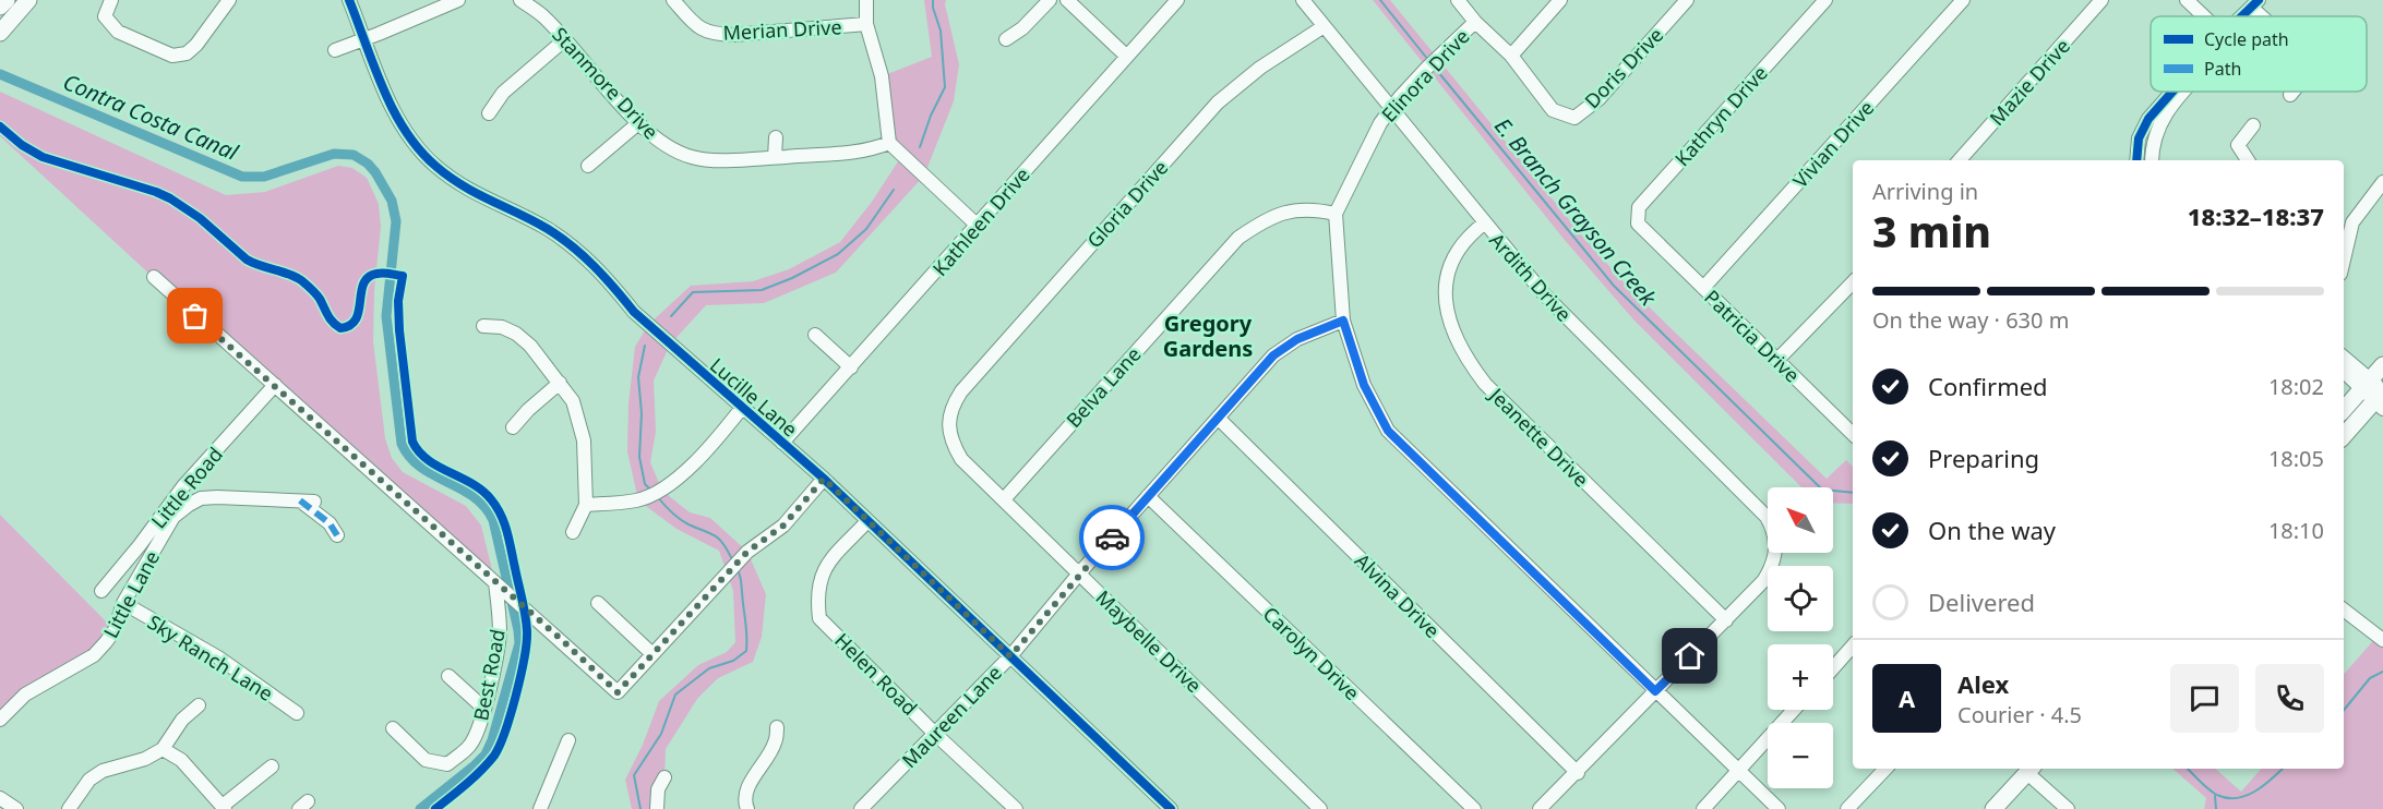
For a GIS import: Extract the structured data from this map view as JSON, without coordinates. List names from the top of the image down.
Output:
{
  "streets": {
    "street": [
      "Merian Drive",
      "Doris Drive",
      "Elinora Drive",
      "Mazie Drive",
      "Stanmore Drive",
      "Kathryn Drive",
      "Vivian Drive",
      "Gloria Drive",
      "Kathleen Drive",
      "Ardith Drive",
      "Patricia Drive",
      "Belva Lane",
      "Lucille Lane",
      "Jeanette Drive",
      "Little Road",
      "Little Lane",
      "Alvina Drive",
      "Maybelle Drive",
      "Carolyn Drive",
      "Sky Ranch Lane",
      "Helen Road",
      "Best Road",
      "Maureen Lane"
    ]
  },
  "crossings": [
    ["Elinora Drive", "Ardith Drive"],
    ["Elinora Drive", "Belva Lane"],
    ["Kathryn Drive", "Patricia Drive"],
    ["Vivian Drive", "Patricia Drive"],
    ["Gloria Drive", "Ardith Drive"],
    ["Gloria Drive", "Maybelle Drive"],
    ["Kathleen Drive", "Lucille Lane"],
    ["Ardith Drive", "Jeanette Drive"],
    ["Belva Lane", "Maybelle Drive"],
    ["Lucille Lane", "Helen Road"],
    ["Lucille Lane", "Maureen Lane"],
    ["Little Lane", "Sky Ranch Lane"],
    ["Alvina Drive", "Maureen Lane"],
    ["Maybelle Drive", "Maureen Lane"],
    ["Carolyn Drive", "Maureen Lane"],
    ["Helen Road", "Maureen Lane"]
  ],
  "districts": ["Gregory Gardens"],
  "water": ["Contra Costa Canal", "E. Branch Grayson Creek"],
  "legend": ["Cycle path", "Path"],
  "north": "top left",
  "page": {
    "heading": ["3 min", "Arriving in", "18:32–18:37"],
    "panel": ["Alex", "Courier · 4.5"],
    "bar": "On the way · 630 m",
    "list": [
      ["Confirmed", "18:02"],
      ["Preparing", "18:05"],
      ["On the way", "18:10"],
      "Delivered"
    ],
    "map_buttons": ["+", "−"],
    "round": "A"
  }
}
